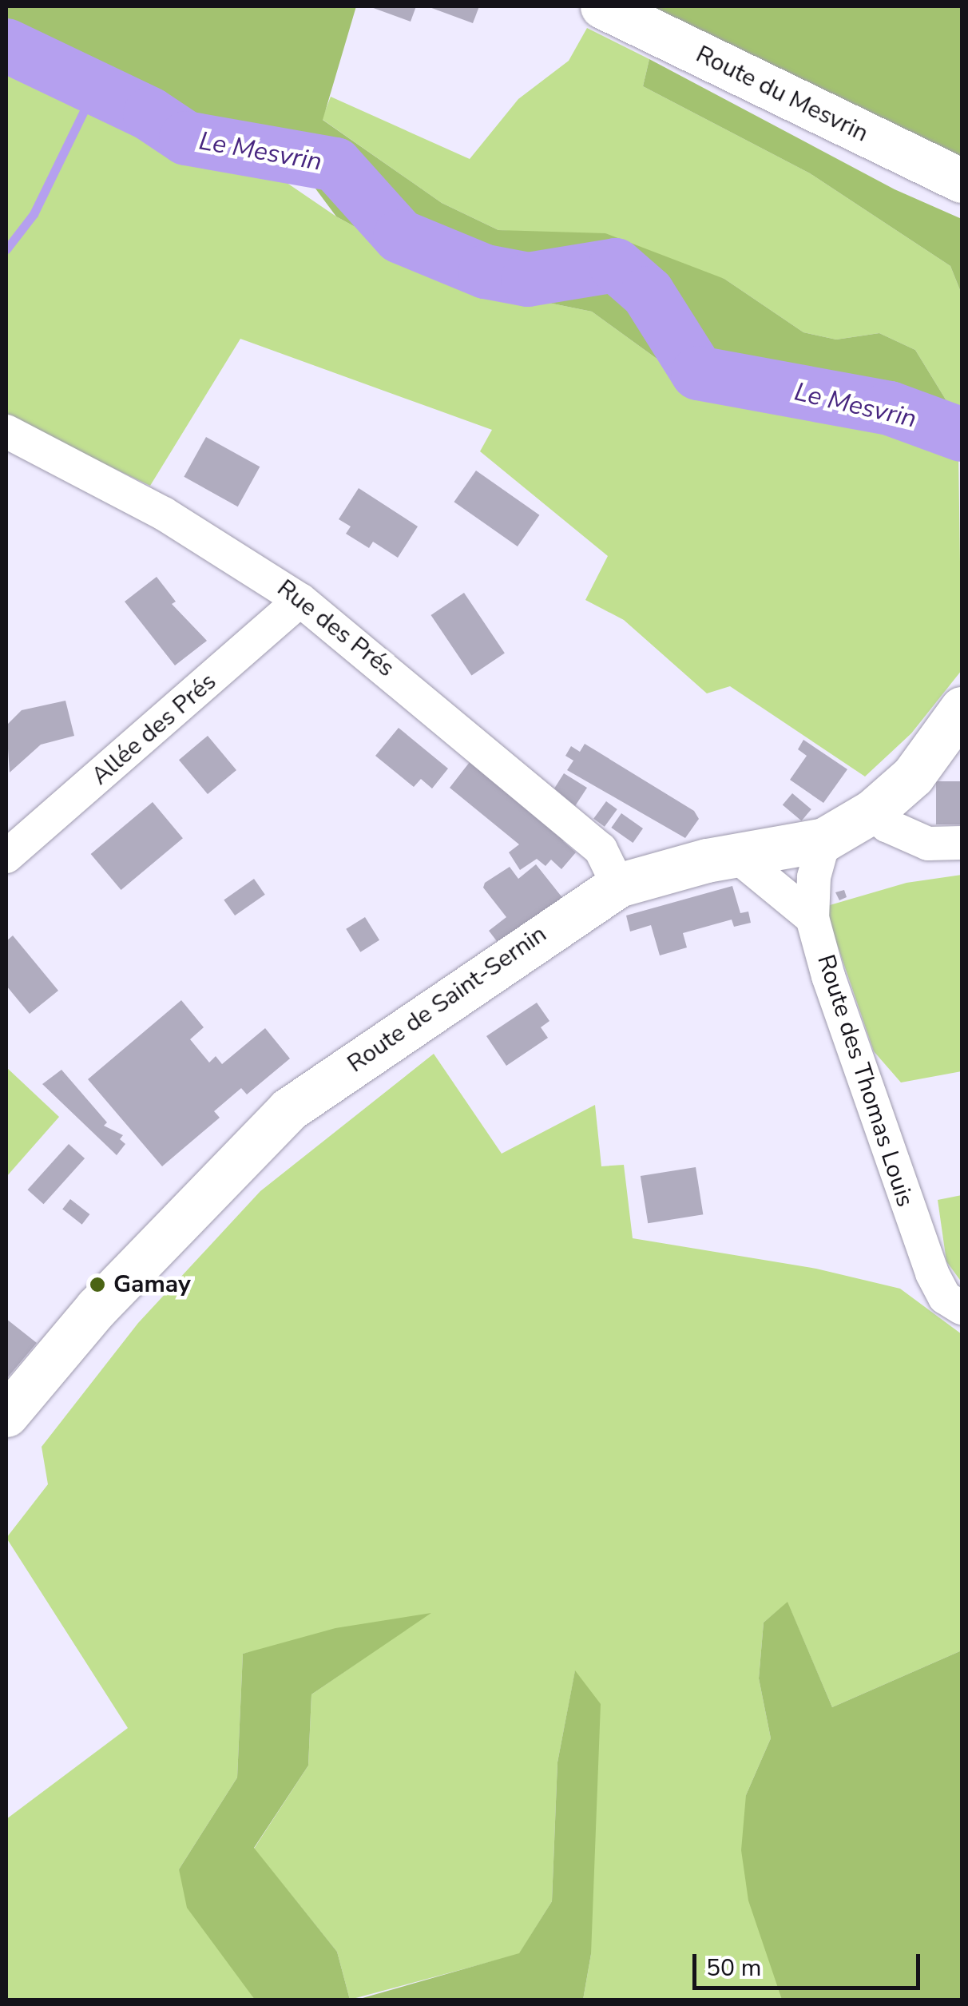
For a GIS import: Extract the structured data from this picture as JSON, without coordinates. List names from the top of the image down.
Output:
{
  "streets": {
    "street": [
      "Route du Mesvrin",
      "Rue des Prés",
      "Allée des Prés",
      "Route de Saint-Sernin",
      "Route des Thomas Louis"
    ]
  },
  "crossings": [
    ["Rue des Prés", "Allée des Prés"],
    ["Rue des Prés", "Route de Saint-Sernin"],
    ["Route de Saint-Sernin", "Route des Thomas Louis"]
  ],
  "water": ["Le Mesvrin"],
  "places": ["Gamay"],
  "scale_bar": "50 m"
}
